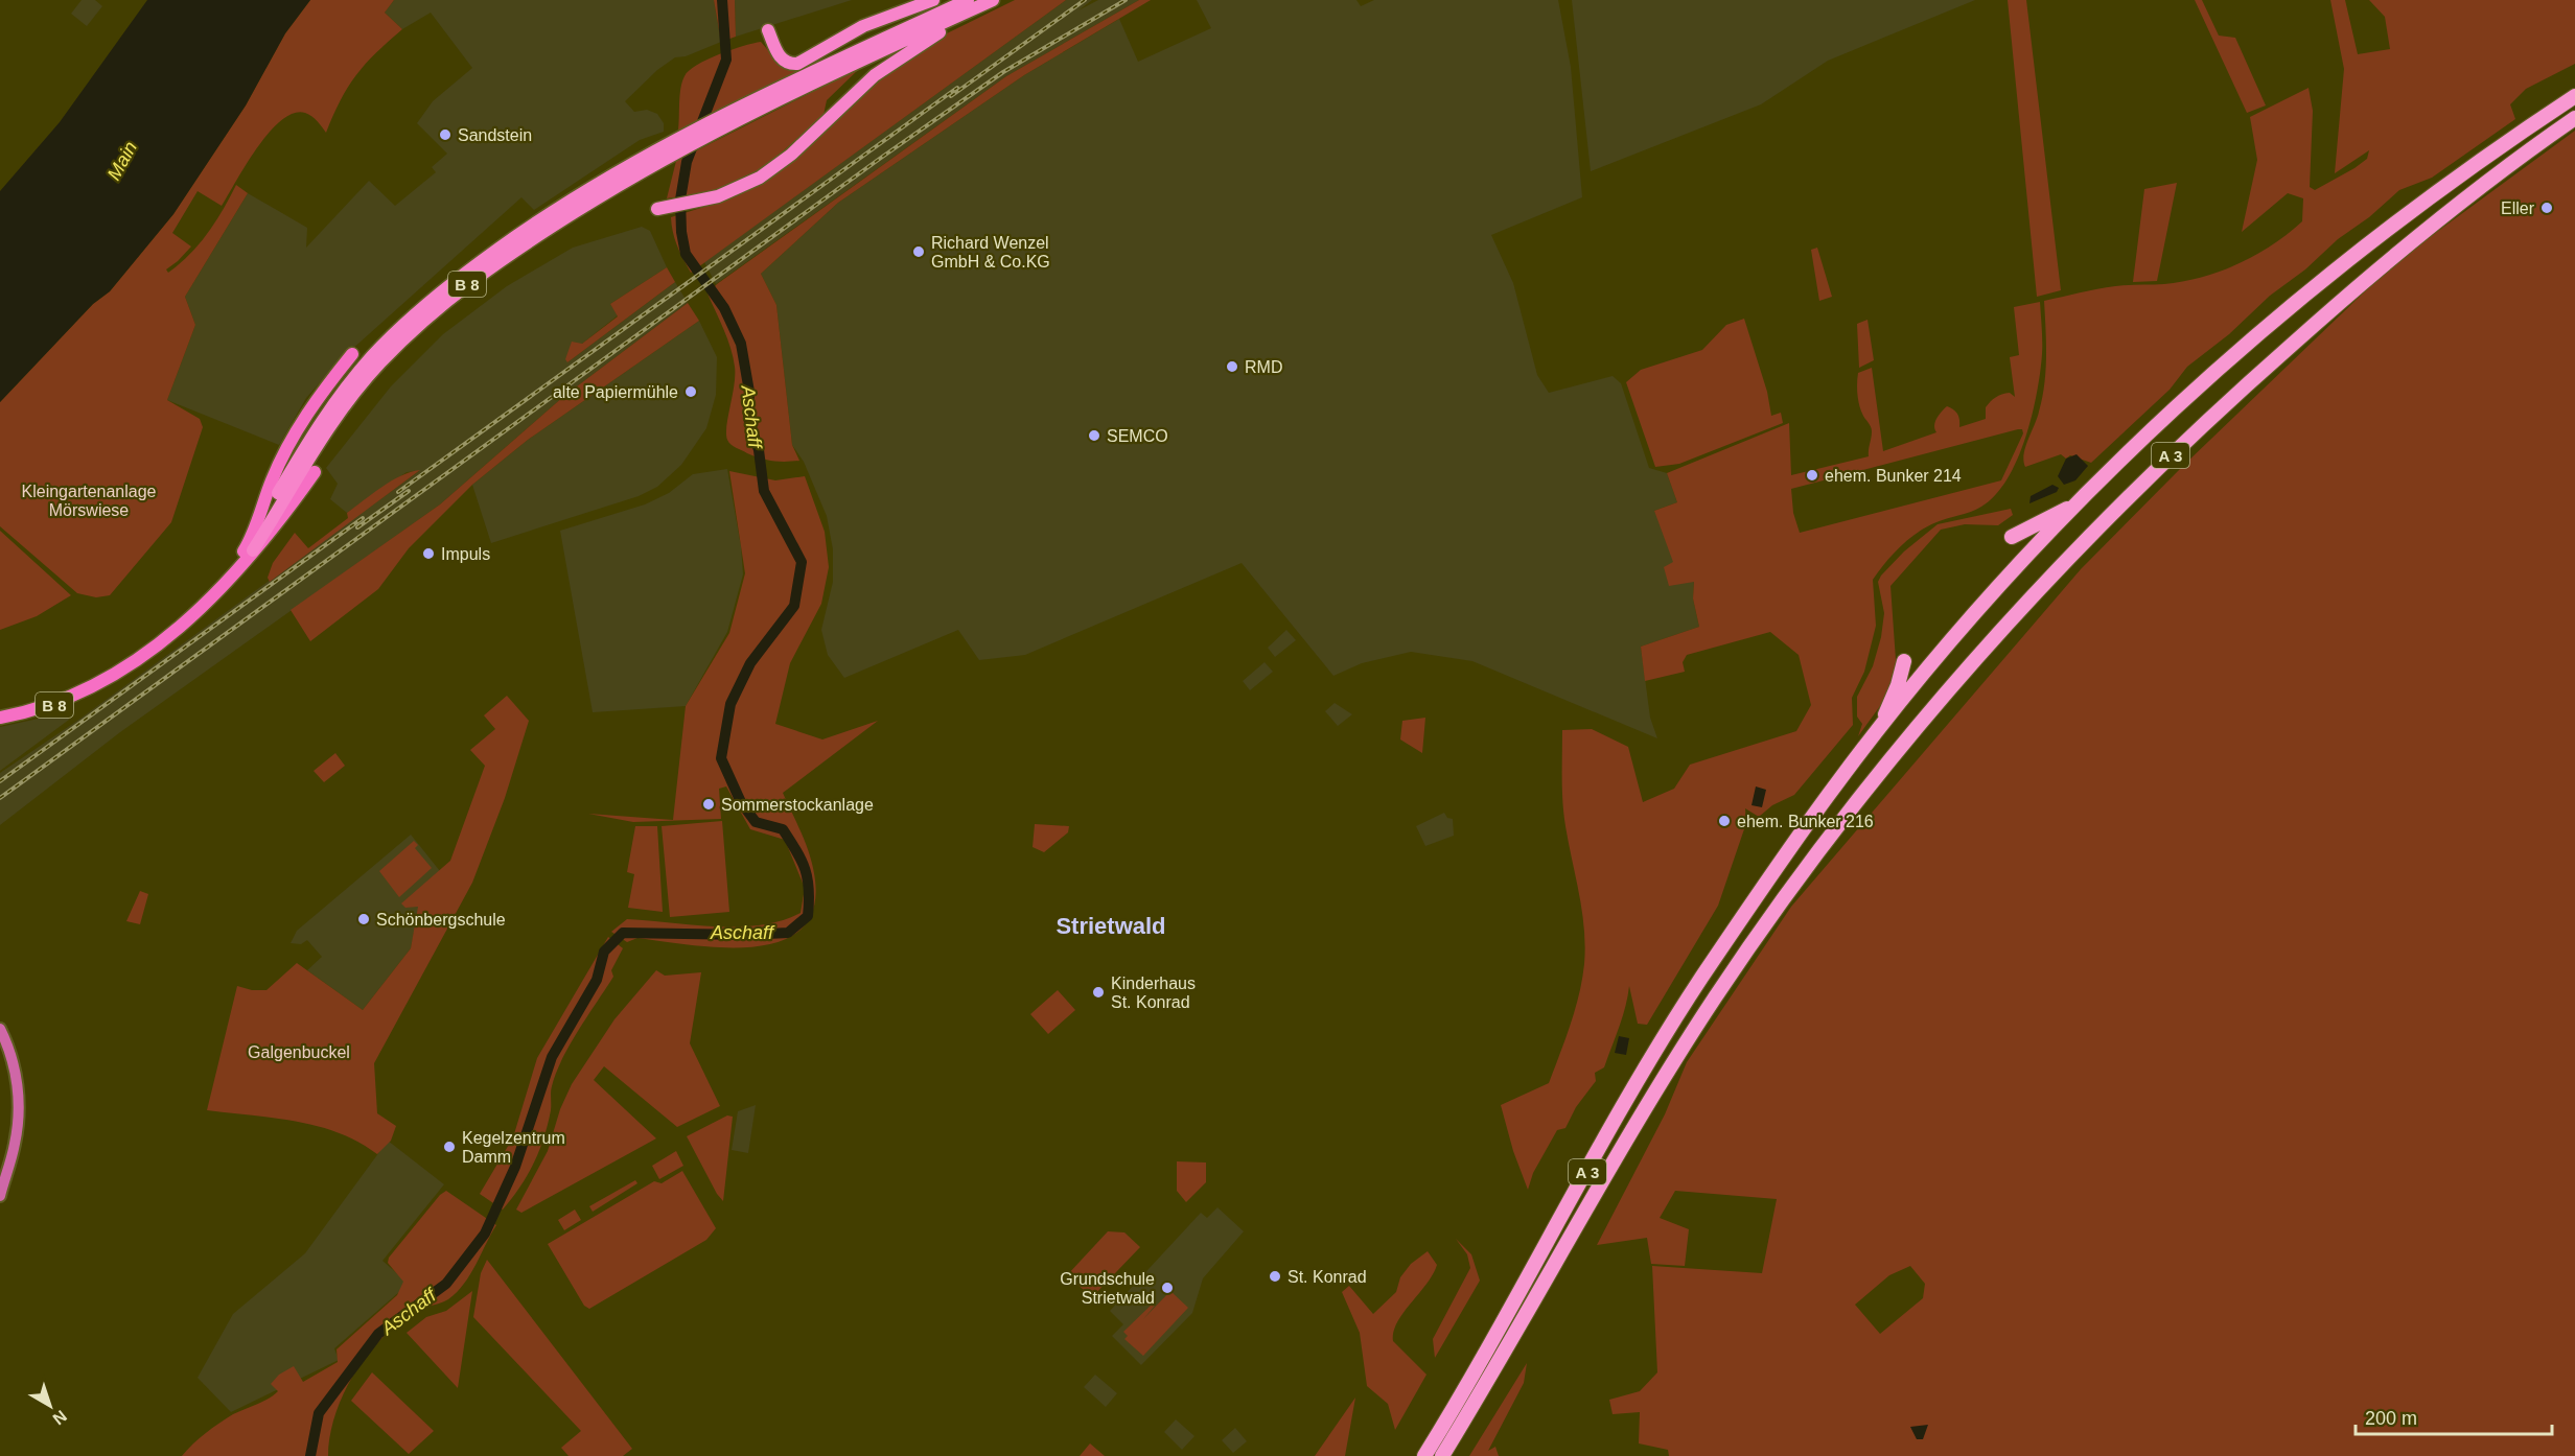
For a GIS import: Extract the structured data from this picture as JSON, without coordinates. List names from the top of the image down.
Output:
{
  "streets": {
    "highway": ["B 8", "A 3"]
  },
  "districts": ["Strietwald"],
  "water": ["Main", "Aschaff"],
  "parks": ["Kleingartenanlage Mörswiese", "Galgenbuckel"],
  "places": [
    "Sandstein",
    "Eller",
    "Richard Wenzel GmbH & Co.KG",
    "RMD",
    "alte Papiermühle",
    "SEMCO",
    "ehem. Bunker 214",
    "Impuls",
    "Sommerstockanlage",
    "ehem. Bunker 216",
    "Schönbergschule",
    "Kinderhaus St. Konrad",
    "Kegelzentrum Damm",
    "St. Konrad",
    "Grundschule Strietwald"
  ],
  "scale_bar": "200 m",
  "north": "bottom right"
}
